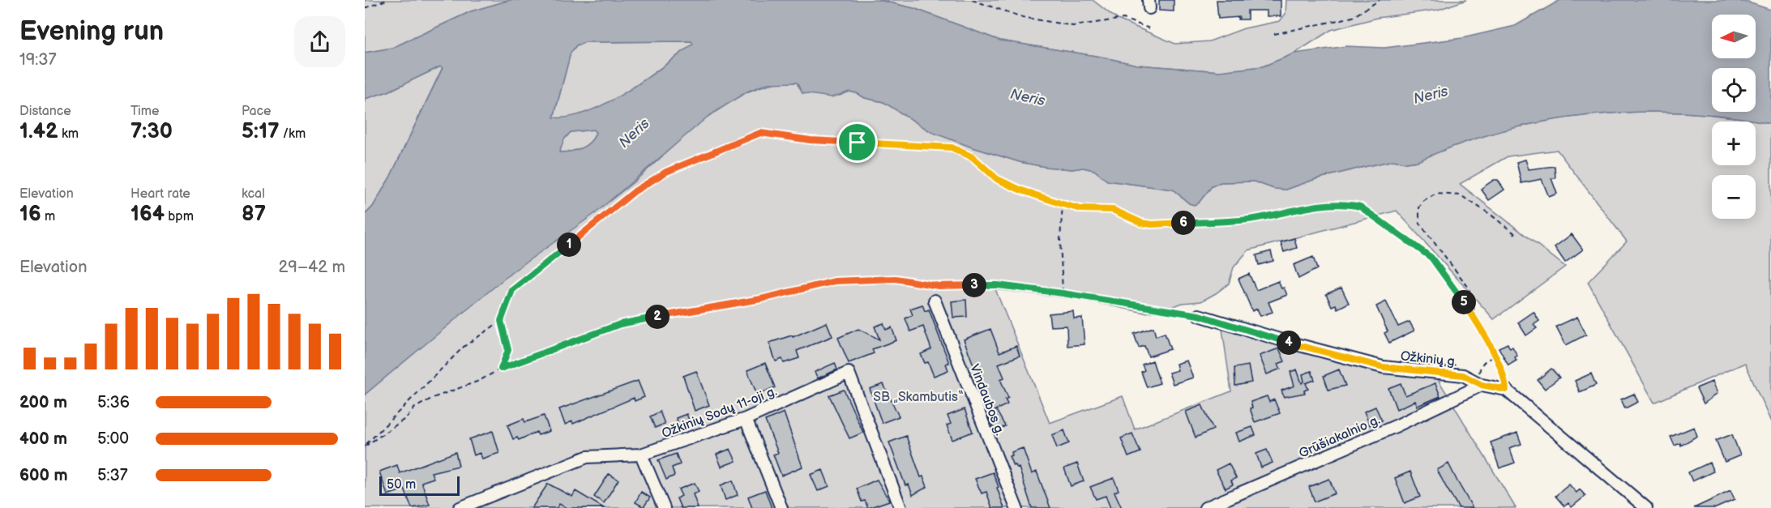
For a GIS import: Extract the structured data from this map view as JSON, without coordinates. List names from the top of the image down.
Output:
{
  "streets": {
    "street": [
      "Ožkinių g.",
      "Vindaubos g.",
      "Ožkinių Sodų 11-oji g.",
      "Grūšiakalnio g."
    ]
  },
  "crossings": [
    ["Ožkinių g.", "Grūšiakalnio g."]
  ],
  "water": ["Neris"],
  "parks": ["SB „Skambutis“"],
  "scale_bar": "50 m",
  "north": "left",
  "page": {
    "heading": ["Evening run", "19:37"],
    "map_buttons": ["+", "−"],
    "stats": [
      ["Distance", "1.42 km"],
      ["Time", "7:30"],
      ["Pace", "5:17 /km"],
      ["Elevation", "16 m"],
      ["Heart rate", "164 bpm"],
      ["kcal", "87"]
    ],
    "pins": [
      "6",
      "1",
      "3",
      "5",
      "2",
      "4"
    ],
    "chart": ["Elevation", "29–42 m"],
    "list": [
      {
        "name": "200 m",
        "note": "5:36"
      },
      {
        "name": "400 m",
        "note": "5:00"
      },
      {
        "name": "600 m",
        "note": "5:37"
      }
    ],
    "scale": "50 m"
  }
}
